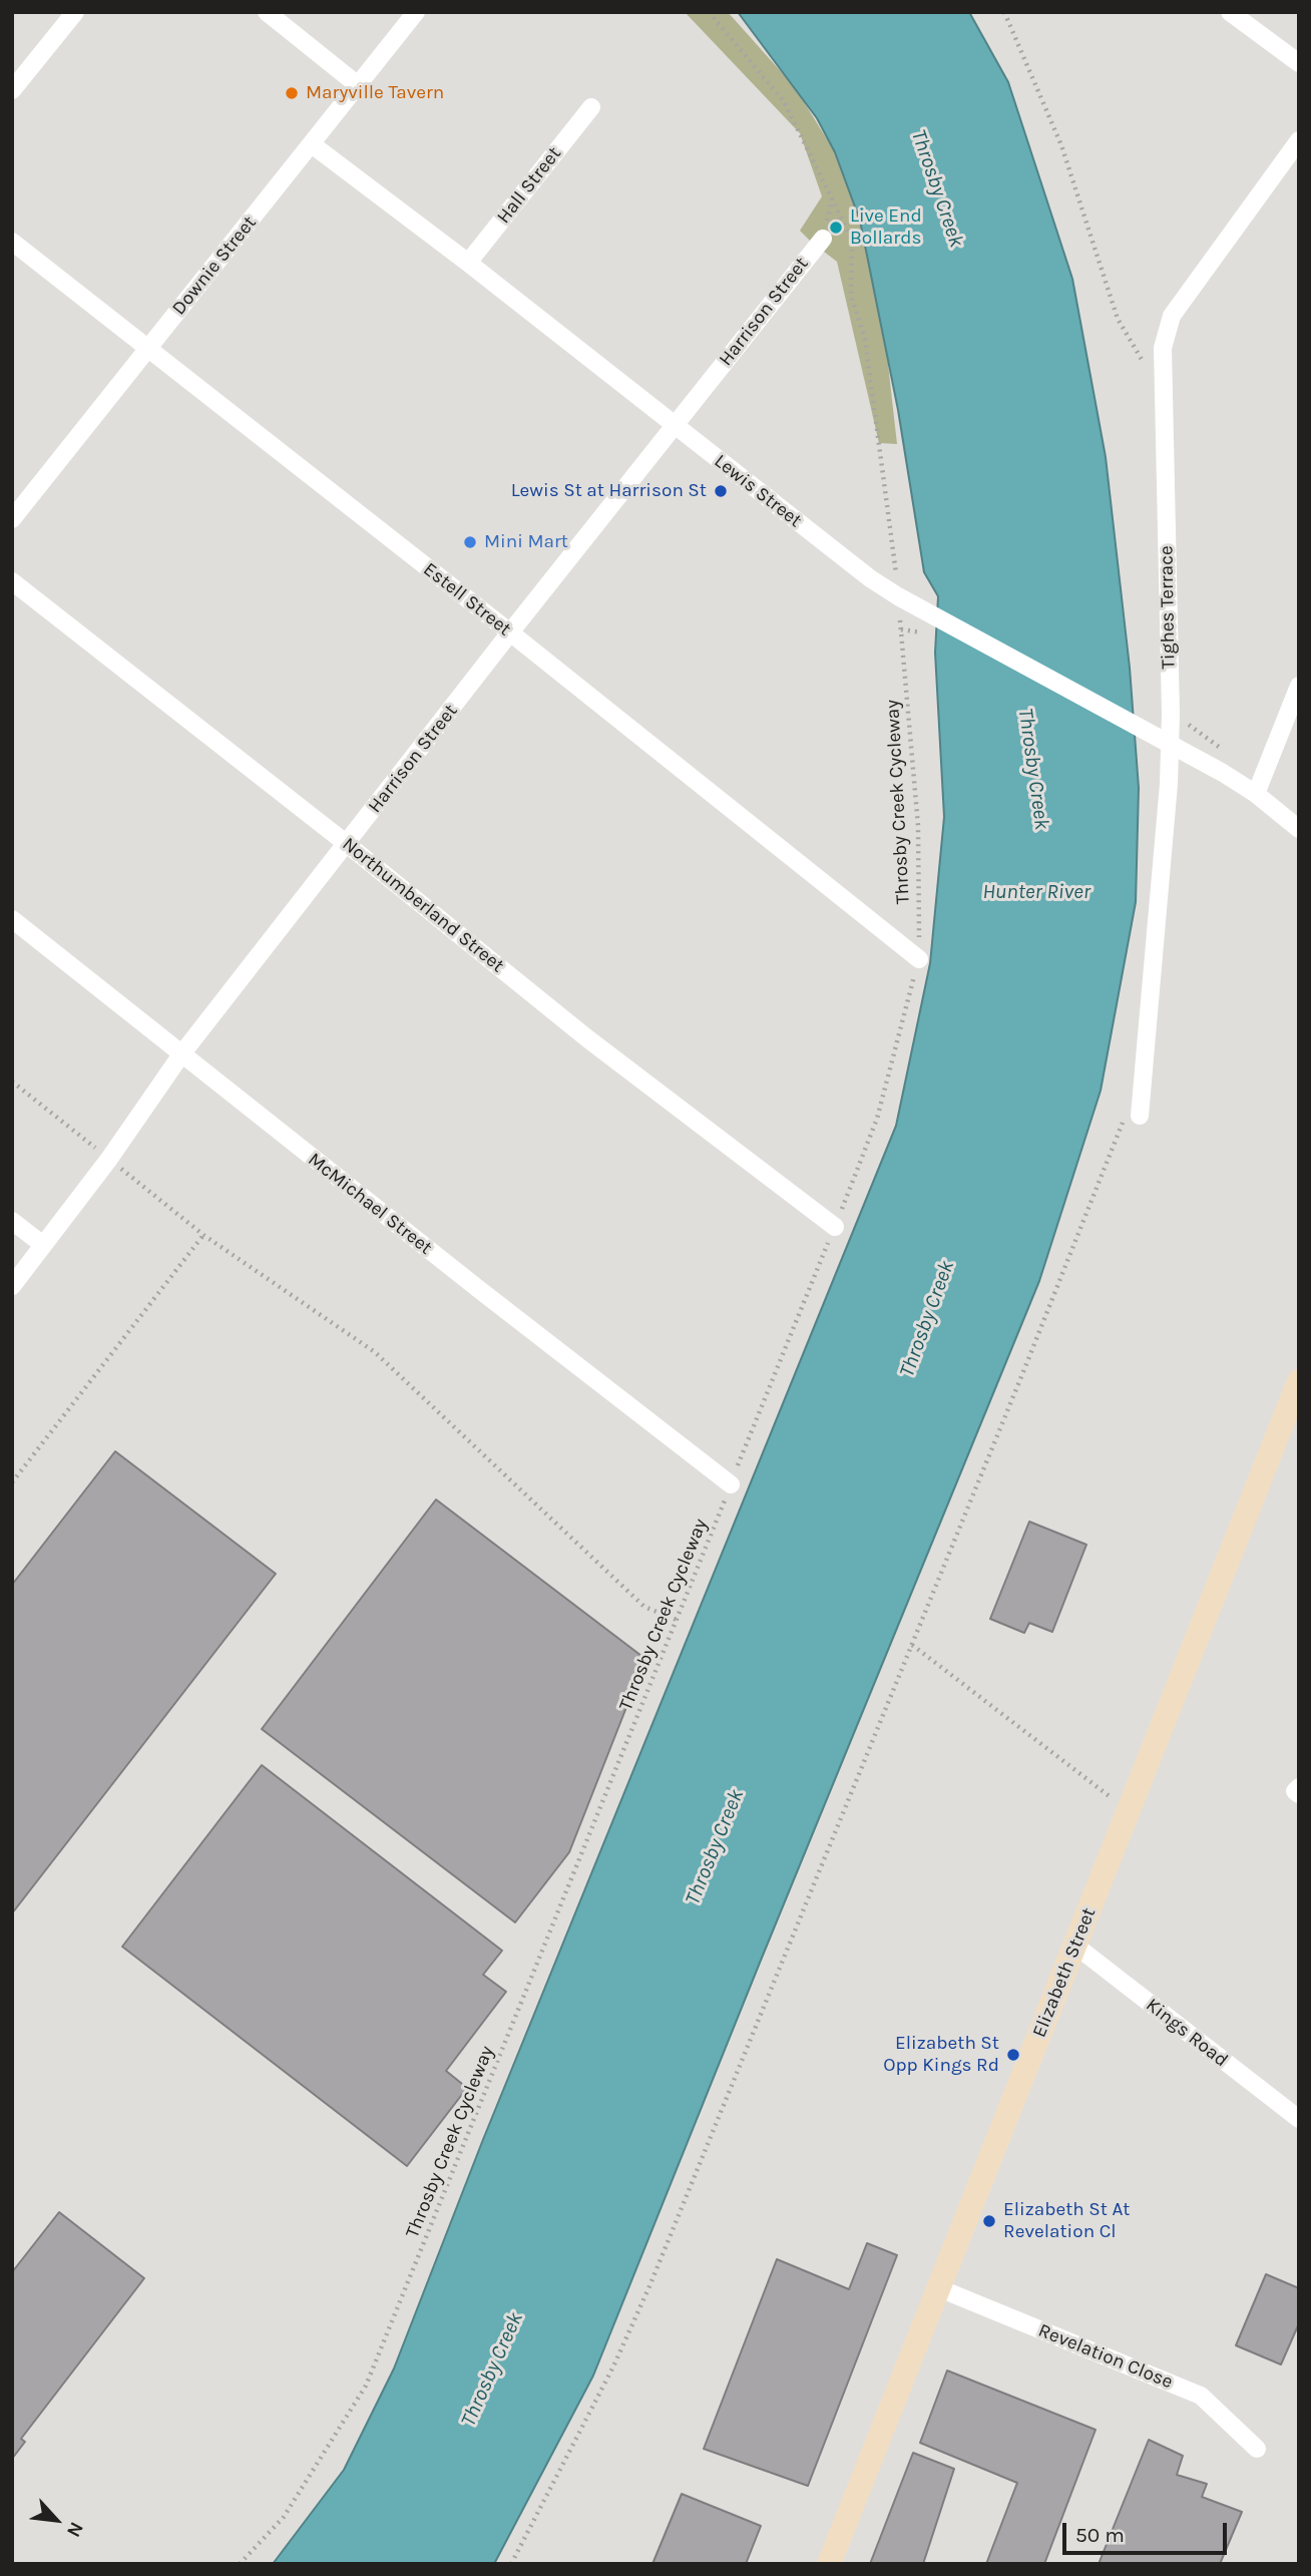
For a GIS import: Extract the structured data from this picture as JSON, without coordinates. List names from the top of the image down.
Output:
{
  "streets": {
    "main road": ["Elizabeth Street"],
    "street": [
      "Hall Street",
      "Downie Street",
      "Harrison Street",
      "Lewis Street",
      "Estell Street",
      "Tighes Terrace",
      "Northumberland Street",
      "McMichael Street",
      "Kings Road",
      "Revelation Close"
    ],
    "path": ["Throsby Creek Cycleway"]
  },
  "crossings": [
    ["Hall Street", "Lewis Street"],
    ["Downie Street", "Lewis Street"],
    ["Downie Street", "Estell Street"],
    ["Harrison Street", "Lewis Street"],
    ["Harrison Street", "Estell Street"],
    ["Harrison Street", "Northumberland Street"],
    ["Harrison Street", "McMichael Street"],
    ["Estell Street", "Throsby Creek Cycleway"],
    ["Throsby Creek Cycleway", "Northumberland Street"],
    ["Throsby Creek Cycleway", "McMichael Street"],
    ["Elizabeth Street", "Kings Road"],
    ["Elizabeth Street", "Revelation Close"]
  ],
  "water": ["Throsby Creek", "Hunter River"],
  "places": [
    "Maryville Tavern",
    "Live End Bollards",
    "Lewis St at Harrison St",
    "Mini Mart",
    "Elizabeth St Opp Kings Rd",
    "Elizabeth St At Revelation Cl"
  ],
  "scale_bar": "50 m",
  "north": "bottom right"
}
